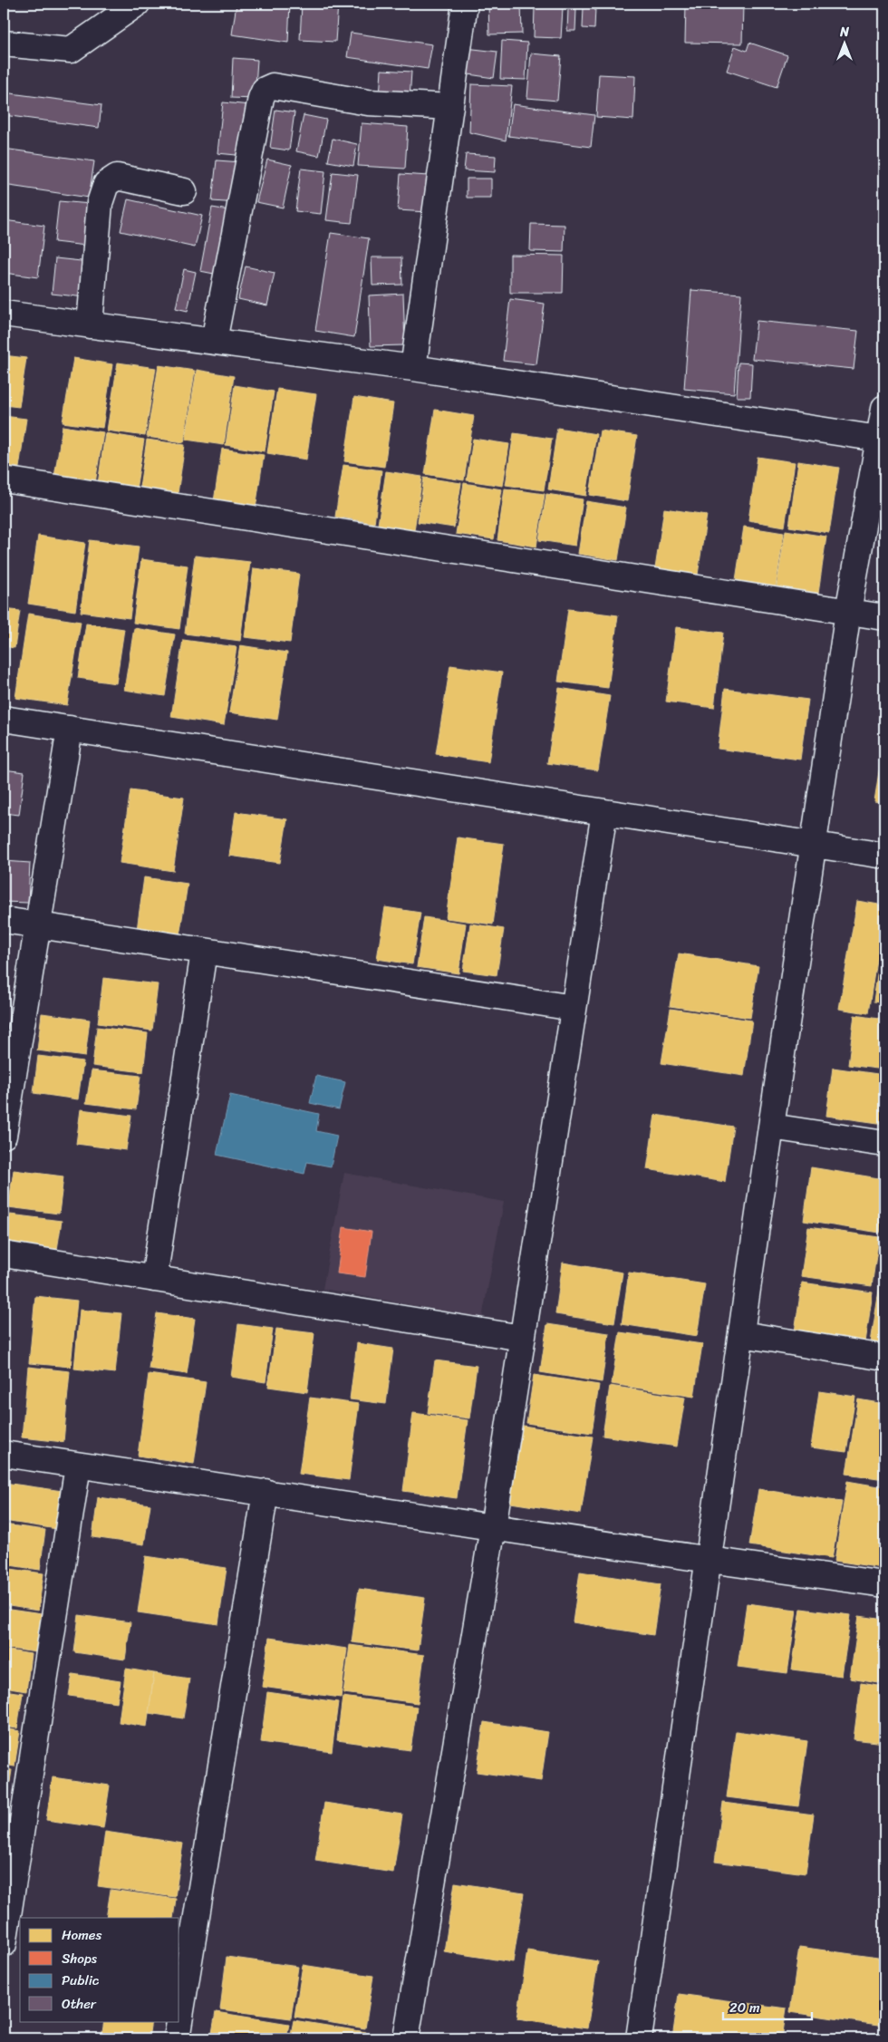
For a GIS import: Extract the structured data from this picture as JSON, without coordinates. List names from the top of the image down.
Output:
{
  "legend": [
    "Homes",
    "Shops",
    "Public",
    "Other"
  ],
  "scale_bar": "20 m",
  "north": "top"
}
